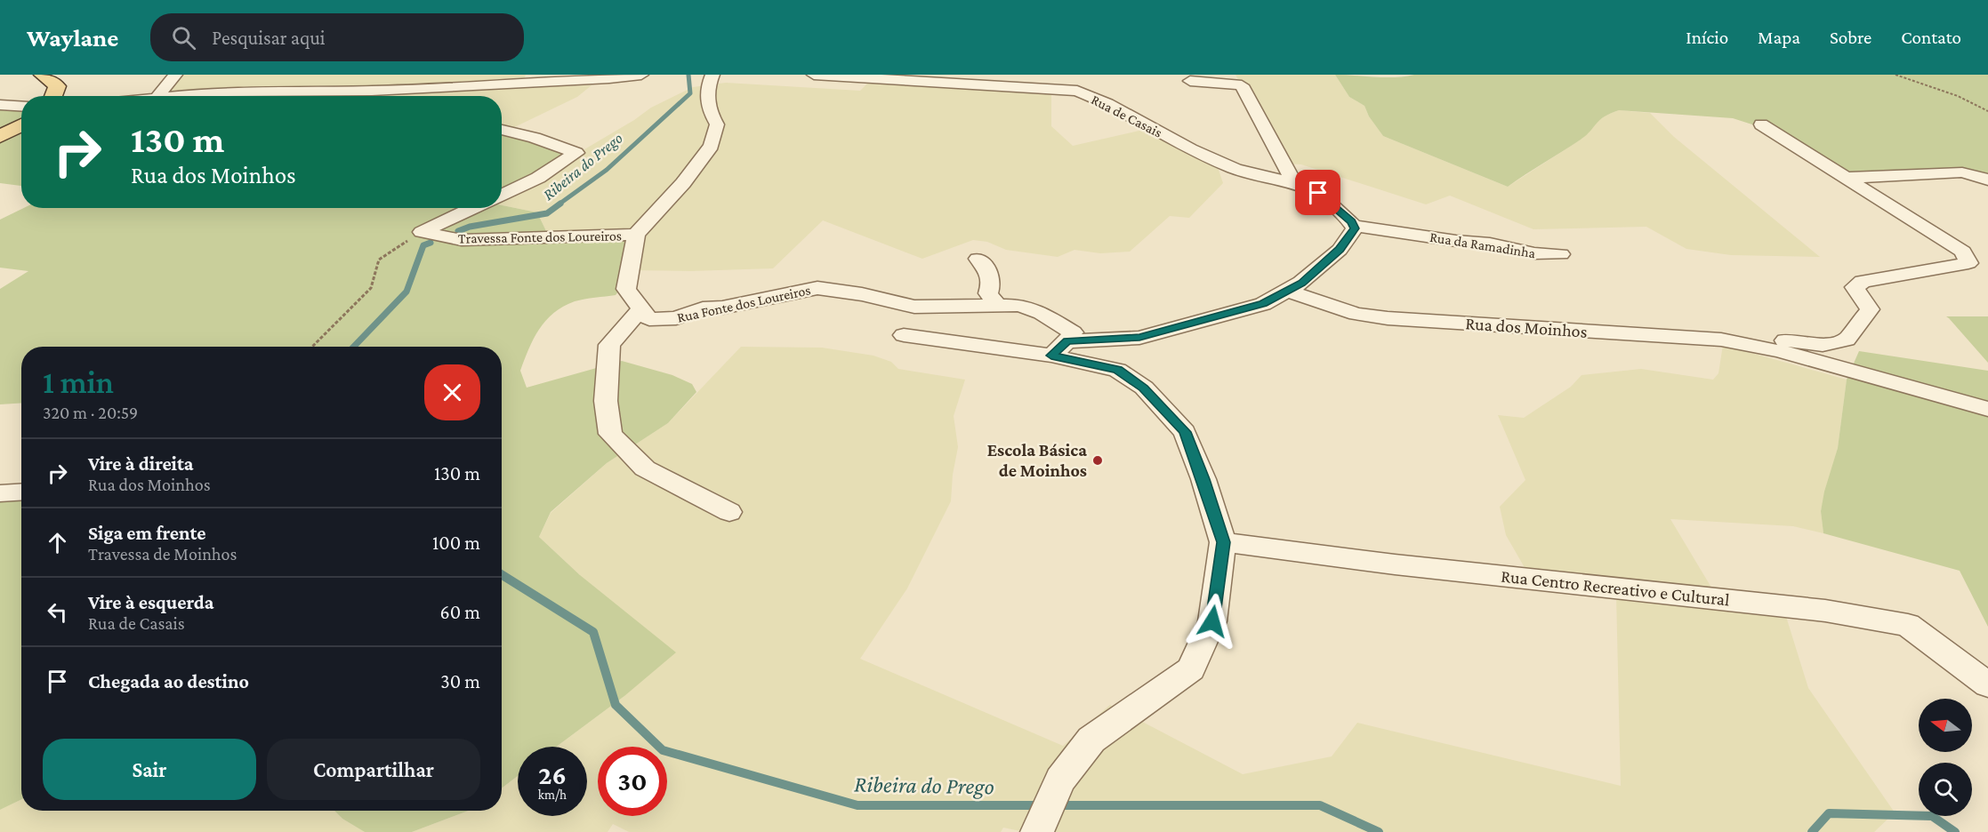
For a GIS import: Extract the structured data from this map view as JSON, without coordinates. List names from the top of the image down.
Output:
{
  "streets": {
    "street": [
      "Rua de Casais",
      "Travessa Fonte dos Loureiros",
      "Rua da Ramadinha",
      "Rua Fonte dos Loureiros",
      "Rua dos Moinhos",
      "Rua Centro Recreativo e Cultural"
    ]
  },
  "crossings": [
    ["Rua de Casais", "Rua da Ramadinha"],
    ["Travessa Fonte dos Loureiros", "Rua Fonte dos Loureiros"]
  ],
  "water": ["Ribeira do Prego"],
  "places": ["Escola Básica de Moinhos"],
  "north": "left",
  "page": {
    "header": "Waylane",
    "search": "Pesquisar aqui",
    "nav": [
      "Início",
      "Mapa",
      "Sobre",
      "Contato"
    ],
    "turn": ["130 m", "Rua dos Moinhos"],
    "heading": ["1 min", "320 m · 20:59"],
    "list": [
      {
        "name": "Vire à direita",
        "note": "Rua dos Moinhos",
        "value": "130 m"
      },
      {
        "name": "Siga em frente",
        "note": "Travessa de Moinhos",
        "value": "100 m"
      },
      {
        "name": "Vire à esquerda",
        "note": "Rua de Casais",
        "value": "60 m"
      },
      {
        "name": "Chegada ao destino",
        "value": "30 m"
      }
    ],
    "buttons": ["Sair", "Compartilhar"],
    "speed": "26 km/h",
    "limit": "30"
  }
}
